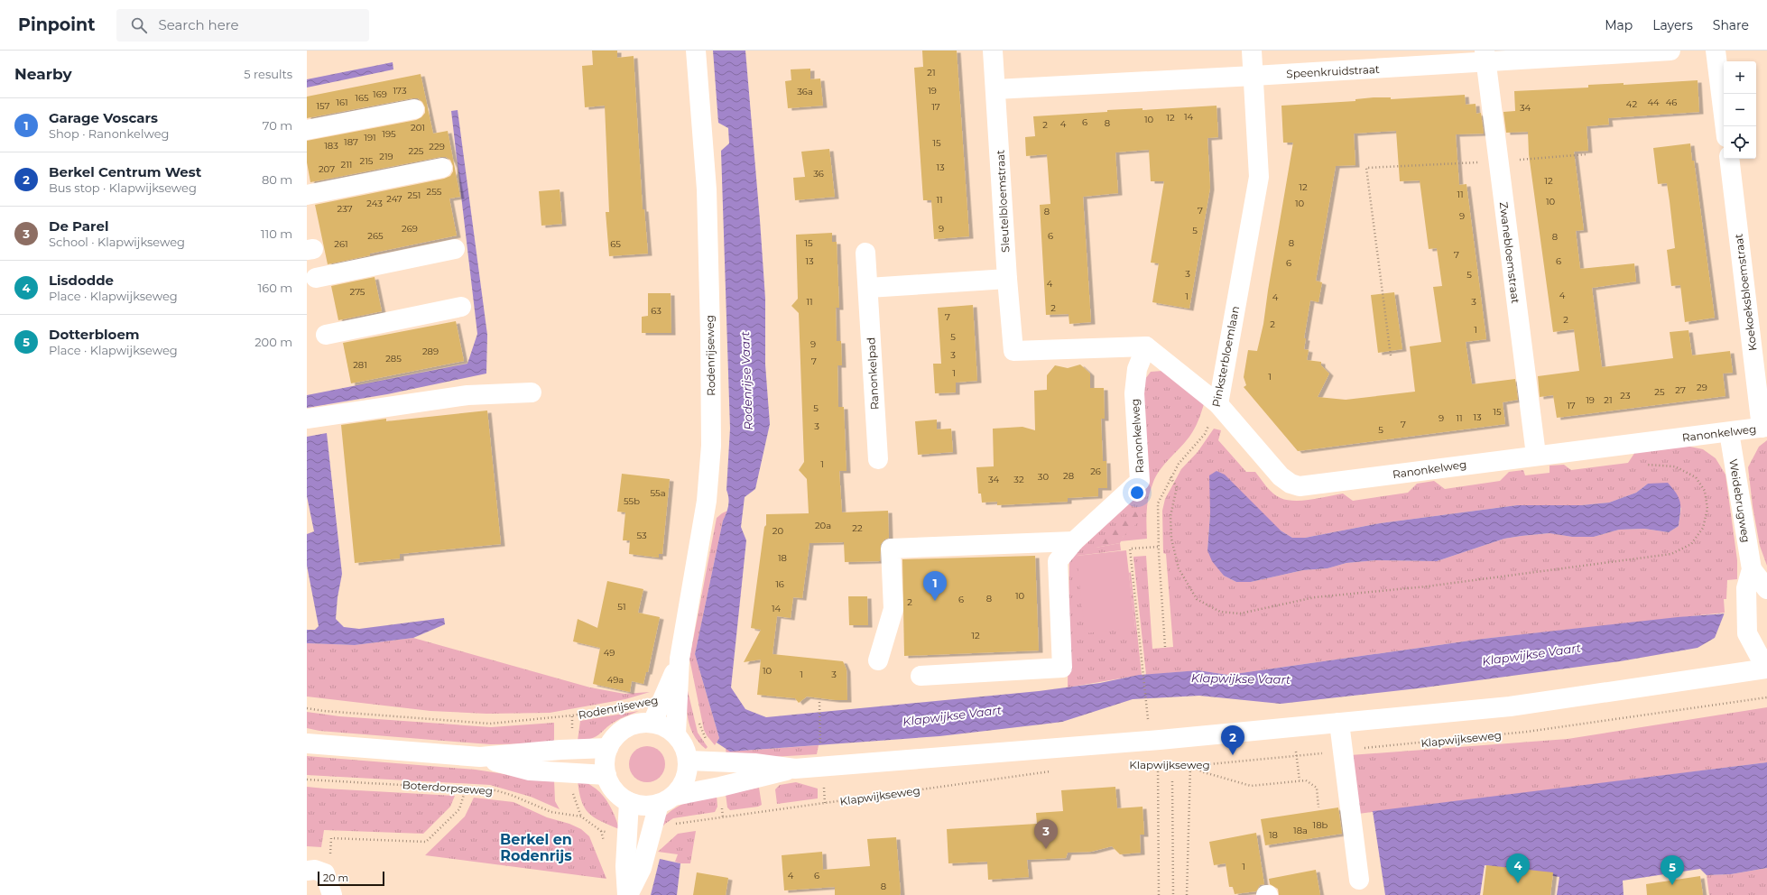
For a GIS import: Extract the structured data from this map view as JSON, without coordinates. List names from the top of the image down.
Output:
{
  "streets": {
    "street": [
      "Speenkruidstraat",
      "Sleutelbloemstraat",
      "Zwanebloemstraat",
      "Koekoeksbloemstraat",
      "Rodenrijseweg",
      "Pinksterbloemlaan",
      "Ranonkelpad",
      "Ranonkelweg",
      "Weidebrugweg",
      "Klapwijkseweg"
    ],
    "path": ["Boterdorpseweg"]
  },
  "crossings": [
    ["Speenkruidstraat", "Sleutelbloemstraat"],
    ["Speenkruidstraat", "Zwanebloemstraat"],
    ["Speenkruidstraat", "Pinksterbloemlaan"],
    ["Sleutelbloemstraat", "Ranonkelweg"],
    ["Zwanebloemstraat", "Ranonkelweg"],
    ["Koekoeksbloemstraat", "Ranonkelweg"],
    ["Rodenrijseweg", "Klapwijkseweg"],
    ["Pinksterbloemlaan", "Ranonkelweg"],
    ["Ranonkelweg", "Weidebrugweg"],
    ["Weidebrugweg", "Klapwijkseweg"]
  ],
  "districts": ["Berkel en Rodenrijs"],
  "water": ["Rodenrijse Vaart", "Klapwijkse Vaart"],
  "house_numbers": [
    "21",
    "173",
    "19",
    "36a",
    "169",
    "165",
    "161",
    "44",
    "46",
    "42",
    "157",
    "17",
    "34",
    "14",
    "12",
    "10",
    "6",
    "8",
    "4",
    "2",
    "201",
    "195",
    "191",
    "187",
    "15",
    "183",
    "229",
    "225",
    "219",
    "215",
    "211",
    "13",
    "207",
    "36",
    "12",
    "12",
    "255",
    "11",
    "251",
    "247",
    "11",
    "10",
    "243",
    "10",
    "237",
    "7",
    "8",
    "9",
    "269",
    "9",
    "5",
    "265",
    "6",
    "8",
    "15",
    "8",
    "261",
    "65",
    "7",
    "13",
    "6",
    "6",
    "3",
    "5",
    "4",
    "275",
    "4",
    "1",
    "4",
    "11",
    "3",
    "2",
    "63",
    "7",
    "2",
    "2",
    "1",
    "5",
    "9",
    "289",
    "3",
    "285",
    "7",
    "281",
    "1",
    "1",
    "29",
    "27",
    "25",
    "23",
    "19",
    "21",
    "17",
    "5",
    "15",
    "13",
    "9",
    "11",
    "7",
    "3",
    "5",
    "1",
    "26",
    "28",
    "30",
    "34",
    "32",
    "55a",
    "55b",
    "20a",
    "22",
    "20",
    "53",
    "18",
    "16",
    "10",
    "8",
    "6",
    "2",
    "51",
    "14",
    "12",
    "49",
    "10",
    "1",
    "3",
    "49a",
    "18b",
    "18a",
    "18",
    "1",
    "4",
    "6",
    "8"
  ],
  "scale_bar": "20 m",
  "page": {
    "header": "Pinpoint",
    "search": "Search here",
    "nav": ["Map", "Layers", "Share"],
    "heading": ["Nearby", "5 results"],
    "map_buttons": ["+", "−"],
    "list": [
      {
        "mark": "1",
        "name": "Garage Voscars",
        "note": "Shop · Ranonkelweg",
        "value": "70 m"
      },
      {
        "mark": "2",
        "name": "Berkel Centrum West",
        "note": "Bus stop · Klapwijkseweg",
        "value": "80 m"
      },
      {
        "mark": "3",
        "name": "De Parel",
        "note": "School · Klapwijkseweg",
        "value": "110 m"
      },
      {
        "mark": "4",
        "name": "Lisdodde",
        "note": "Place · Klapwijkseweg",
        "value": "160 m"
      },
      {
        "mark": "5",
        "name": "Dotterbloem",
        "note": "Place · Klapwijkseweg",
        "value": "200 m"
      }
    ],
    "pins": [
      "1",
      "2",
      "3",
      "4",
      "5"
    ],
    "scale": "20 m"
  }
}
